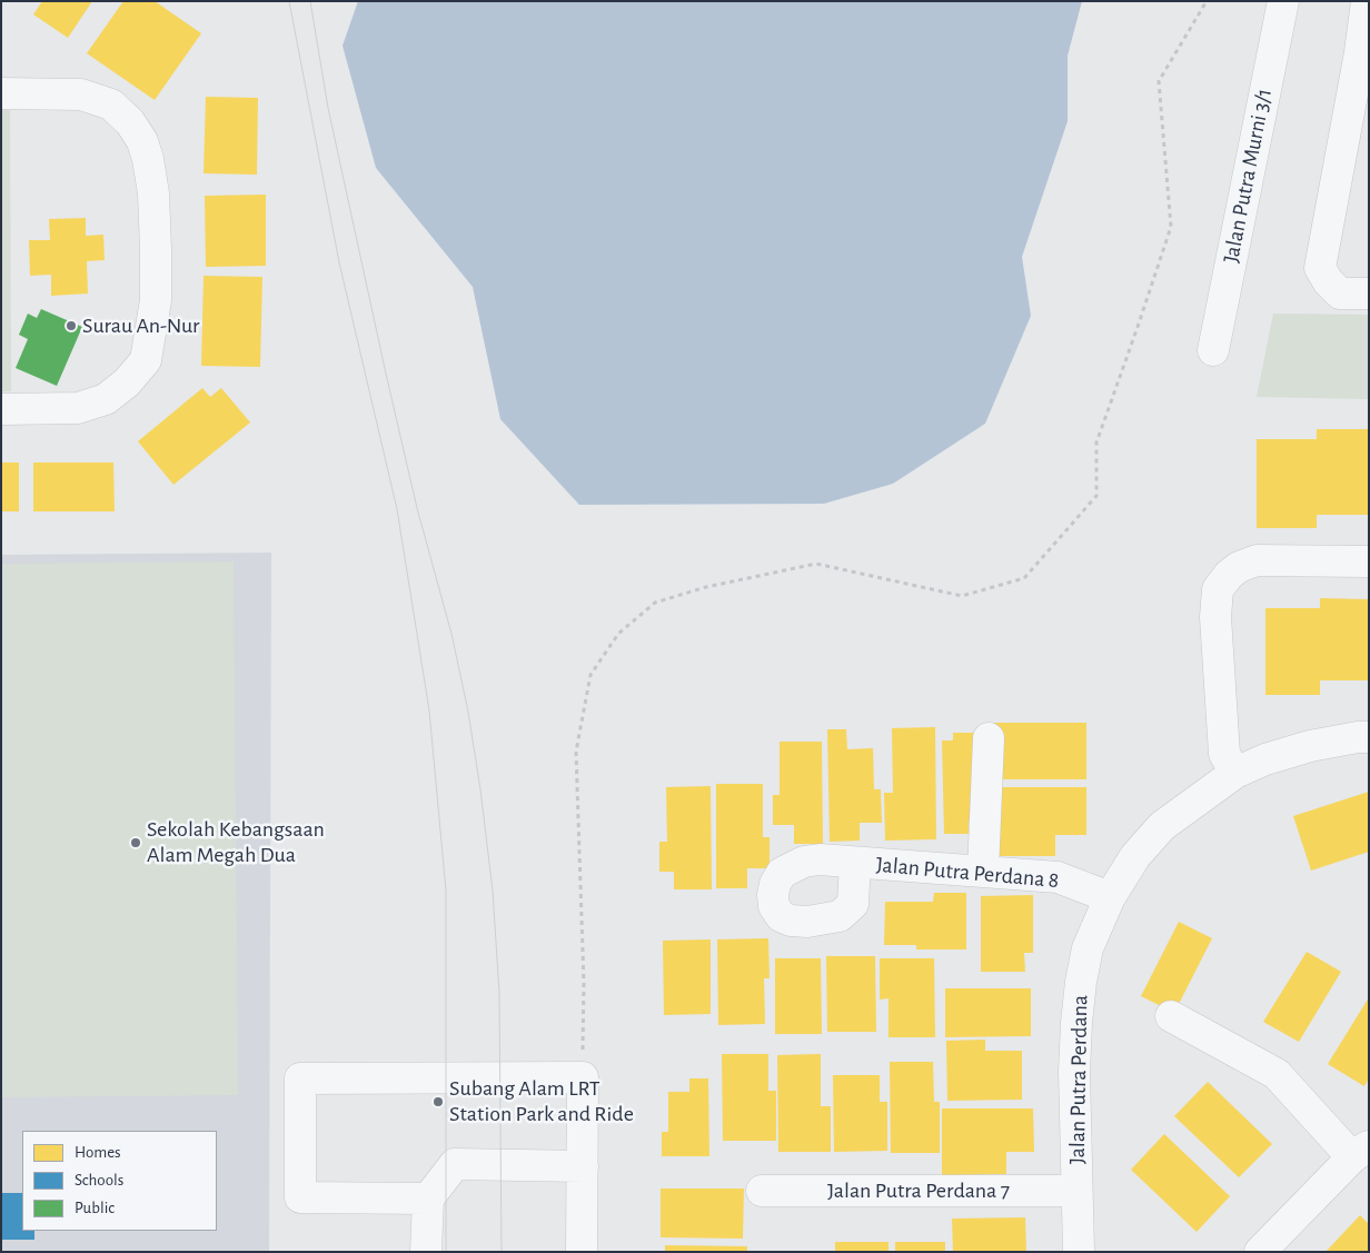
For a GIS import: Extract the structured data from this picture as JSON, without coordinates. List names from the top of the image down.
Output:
{
  "streets": {
    "street": [
      "Jalan Putra Murni 3/1",
      "Jalan Putra Perdana 8",
      "Jalan Putra Perdana",
      "Jalan Putra Perdana 7"
    ]
  },
  "crossings": [
    ["Jalan Putra Perdana 8", "Jalan Putra Perdana"],
    ["Jalan Putra Perdana", "Jalan Putra Perdana 7"]
  ],
  "places": ["Surau An-Nur", "Sekolah Kebangsaan Alam Megah Dua", "Subang Alam LRT Station Park and Ride"],
  "legend": ["Homes", "Schools", "Public"]
}
